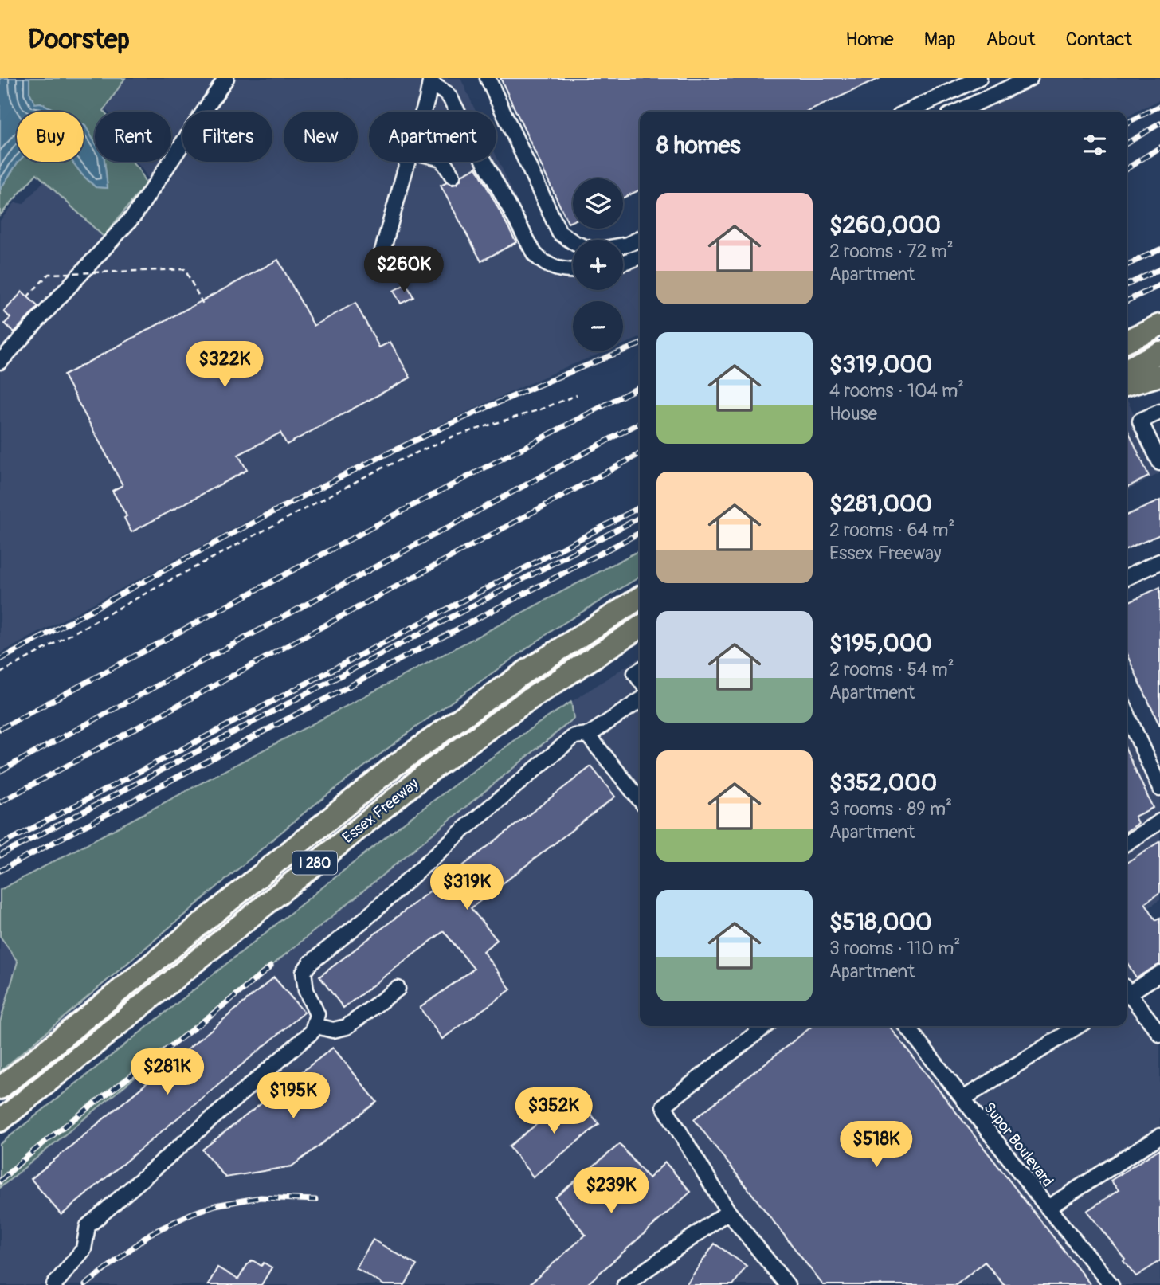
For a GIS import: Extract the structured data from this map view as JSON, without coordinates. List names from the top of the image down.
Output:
{
  "streets": {
    "highway": ["Essex Freeway", "I 280"],
    "street": ["Supor Boulevard"]
  },
  "page": {
    "header": "Doorstep",
    "nav": [
      "Home",
      "Map",
      "About",
      "Contact"
    ],
    "chip": [
      "Buy",
      "Rent",
      "Filters",
      "New",
      "Apartment"
    ],
    "heading": "8 homes",
    "map_buttons": ["+", "−"],
    "list": [
      {
        "name": "$260,000",
        "note": "2 rooms · 72 m² · Apartment"
      },
      {
        "name": "$319,000",
        "note": "4 rooms · 104 m² · House"
      },
      {
        "name": "$281,000",
        "note": "2 rooms · 64 m² · Essex Freeway"
      },
      {
        "name": "$195,000",
        "note": "2 rooms · 54 m² · Apartment"
      },
      {
        "name": "$352,000",
        "note": "3 rooms · 89 m² · Apartment"
      },
      {
        "name": "$518,000",
        "note": "3 rooms · 110 m² · Apartment"
      }
    ],
    "price": [
      "$260K",
      "$322K",
      "$319K",
      "$281K",
      "$195K",
      "$352K",
      "$518K",
      "$239K"
    ]
  }
}
